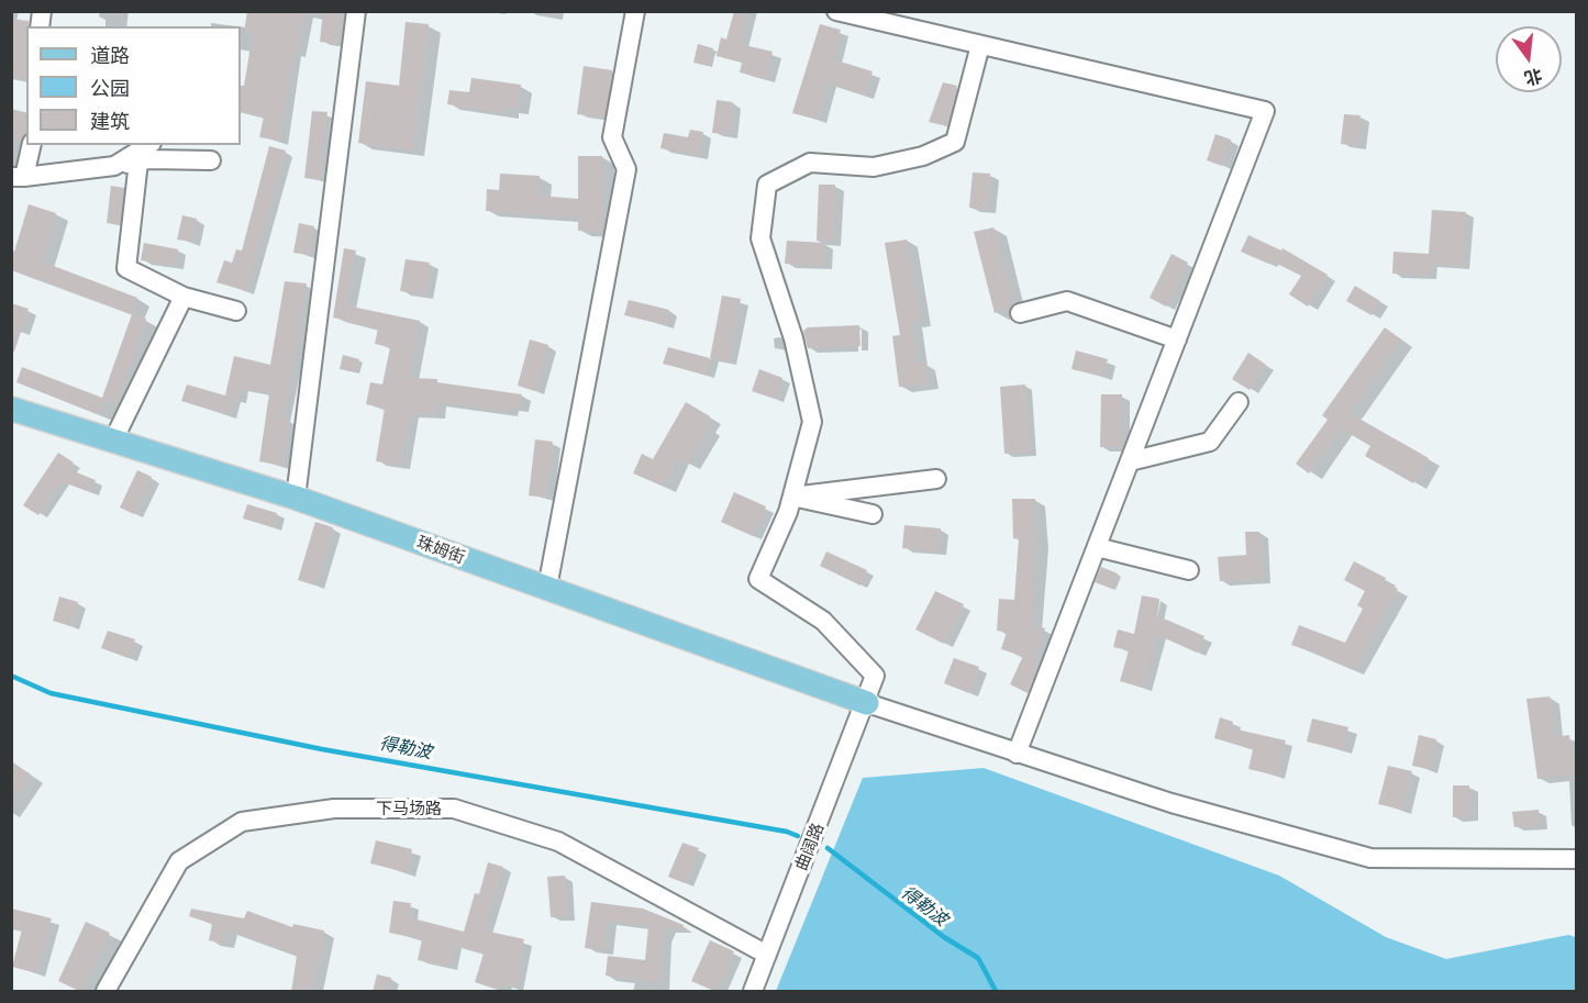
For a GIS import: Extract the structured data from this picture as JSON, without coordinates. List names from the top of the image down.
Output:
{
  "streets": {
    "main road": ["珠姆街"],
    "street": ["下马场路", "曲阔路"]
  },
  "crossings": [
    ["珠姆街", "曲阔路"],
    ["下马场路", "曲阔路"]
  ],
  "water": ["得勒波"],
  "legend": ["道路", "公园", "建筑"],
  "north": "bottom"
}
